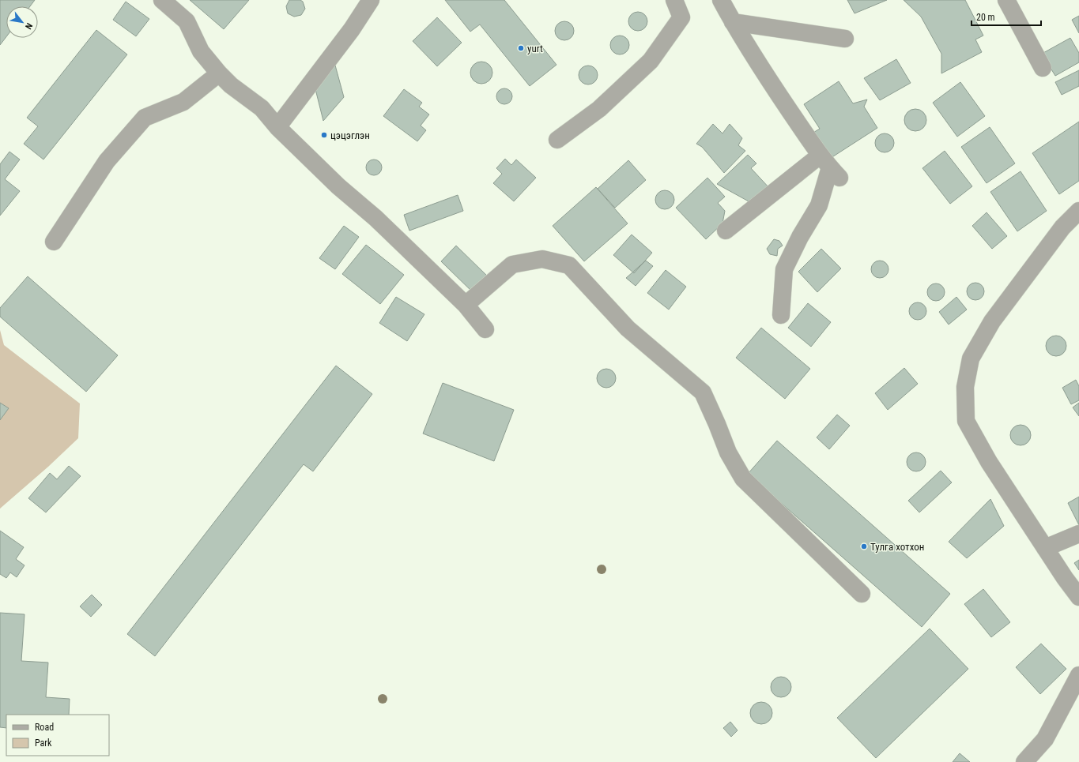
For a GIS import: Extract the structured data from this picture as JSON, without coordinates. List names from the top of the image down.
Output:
{
  "places": ["yurt", "цэцэглэн", "Тулга хотхон"],
  "legend": ["Road", "Park"],
  "scale_bar": "20 m",
  "north": "bottom right"
}
